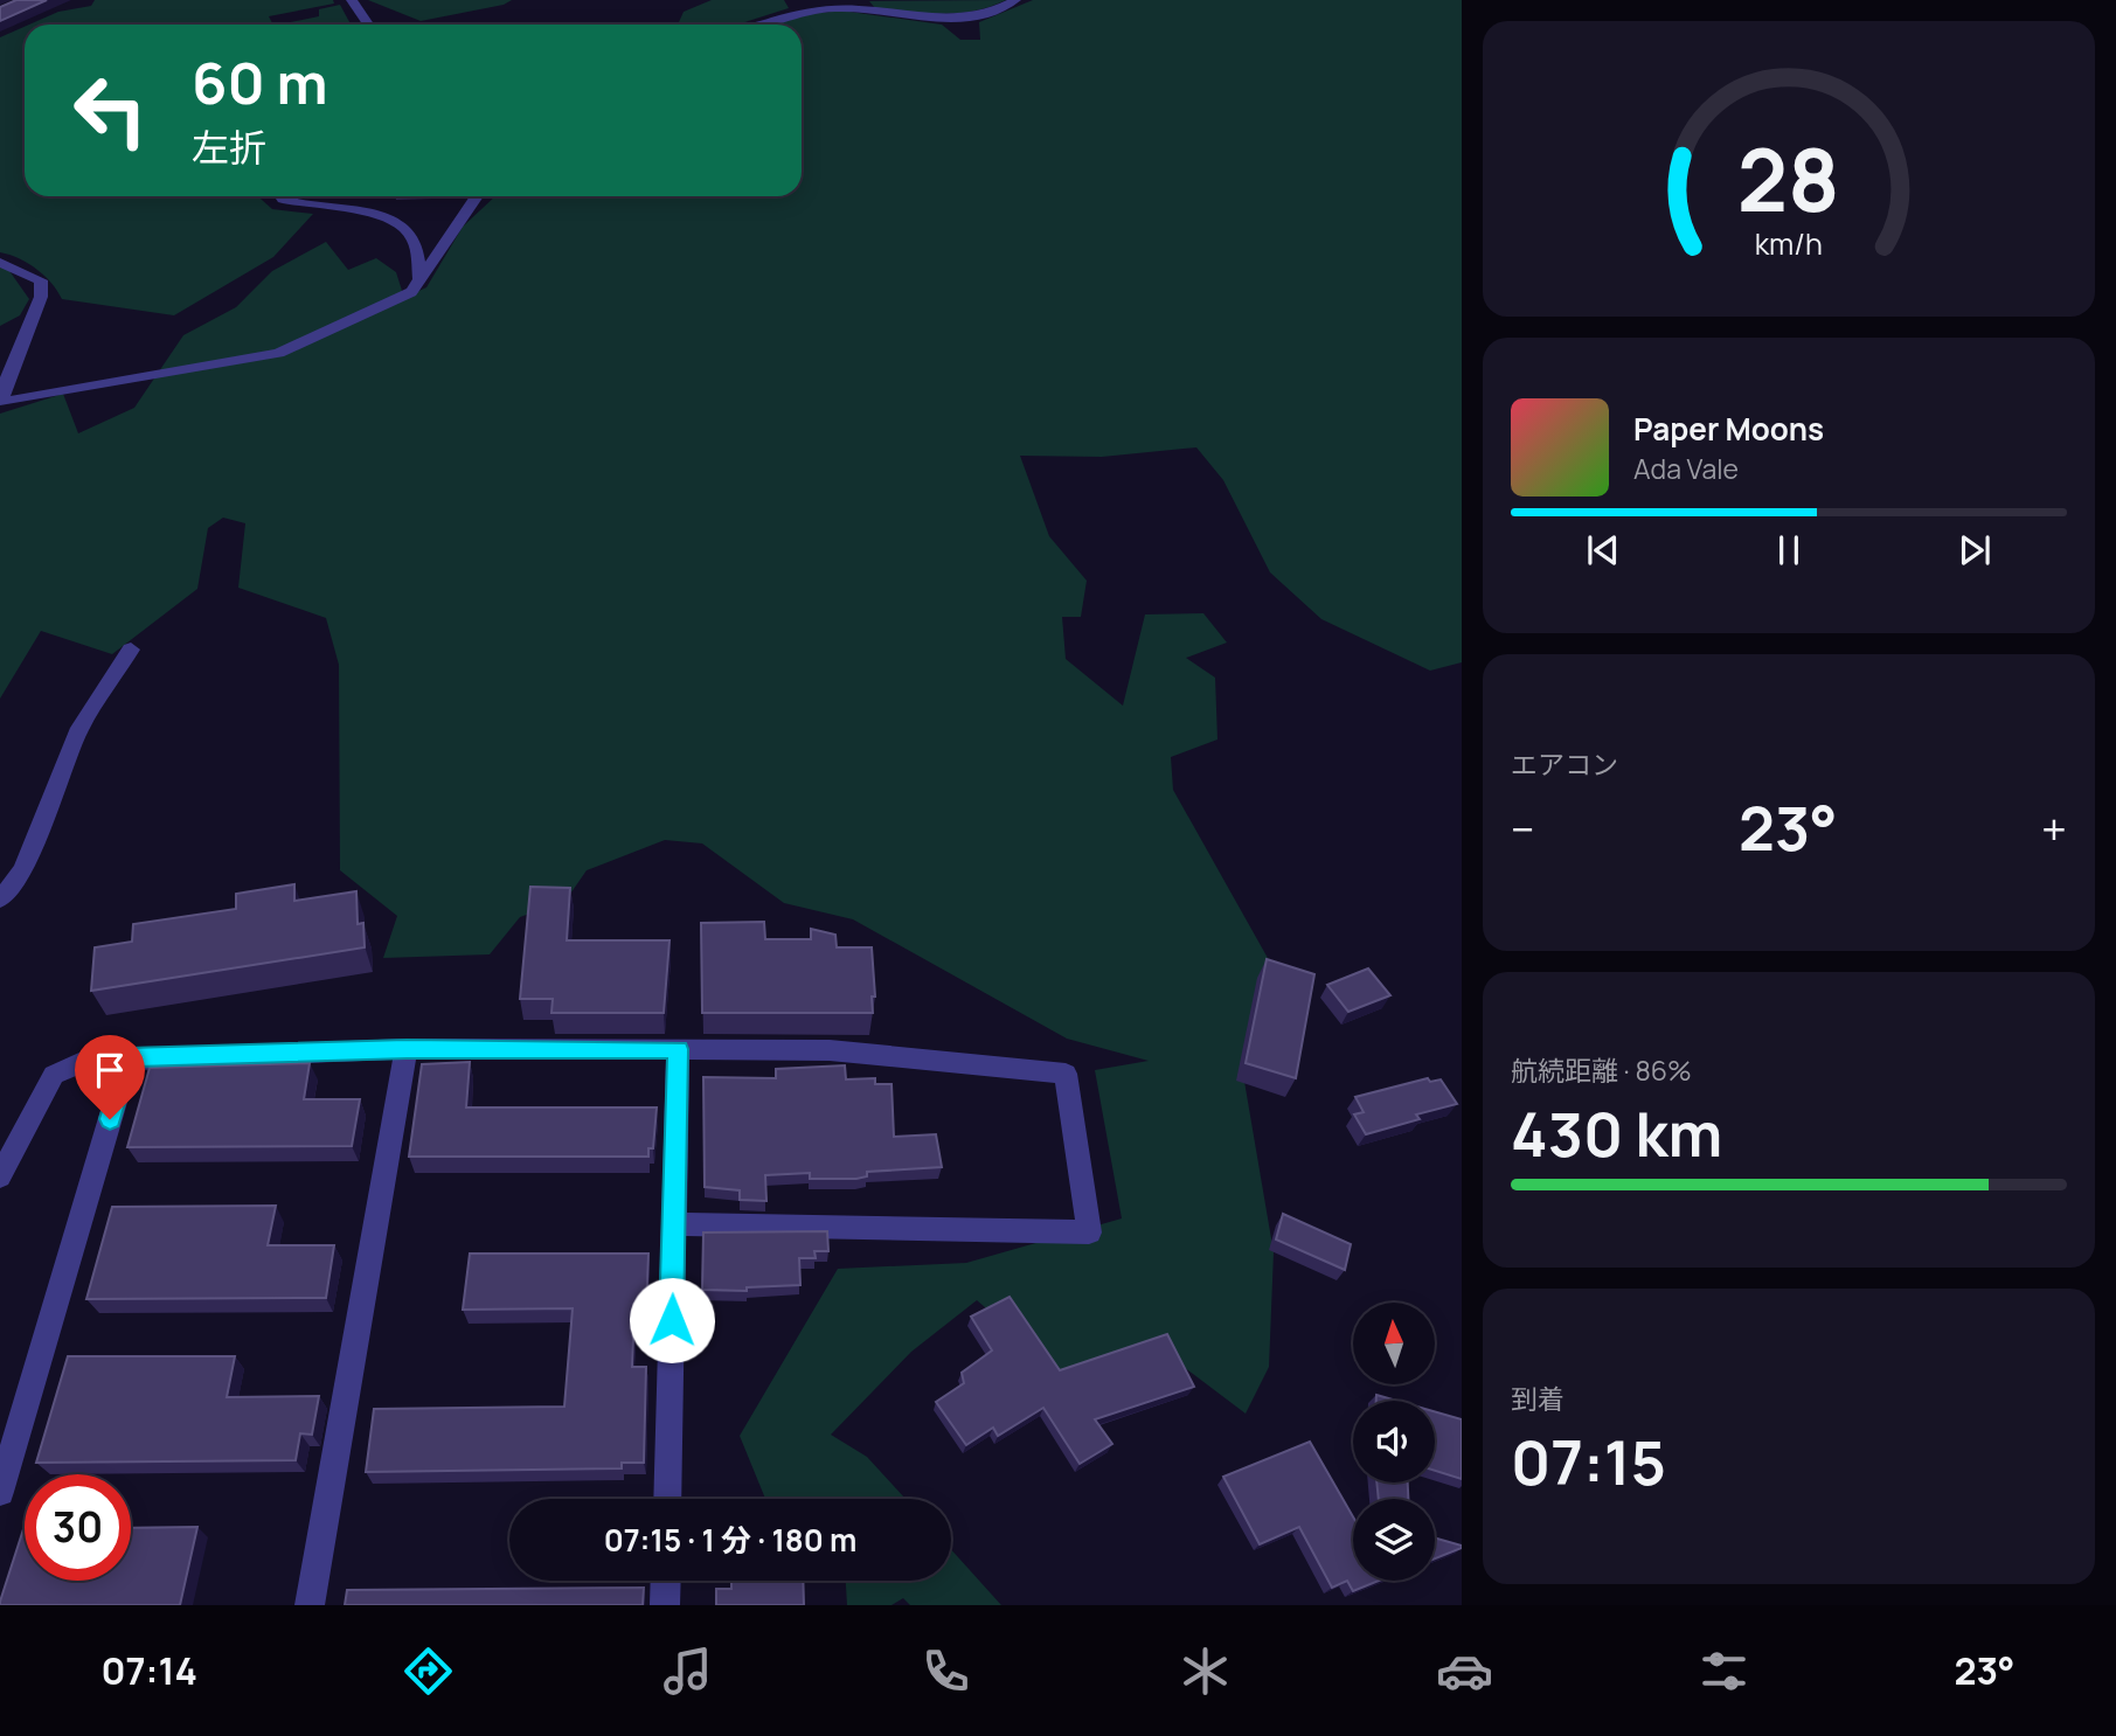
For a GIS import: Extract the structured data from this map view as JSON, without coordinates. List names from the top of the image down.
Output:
{
  "north": "top",
  "page": {
    "turn": ["60 m", "左折"],
    "song": ["Paper Moons", "Ada Vale"],
    "tile": [
      "エアコン",
      ["航続距離 · 86%", "430 km"],
      ["到着", "07:15"]
    ],
    "heat": ["−", "23°", "+"],
    "limit": "30",
    "trip": "07:15 · 1 分 · 180 m",
    "tabs": ["07:14", "23°"],
    "gauge": ["28", "km/h"]
  }
}
